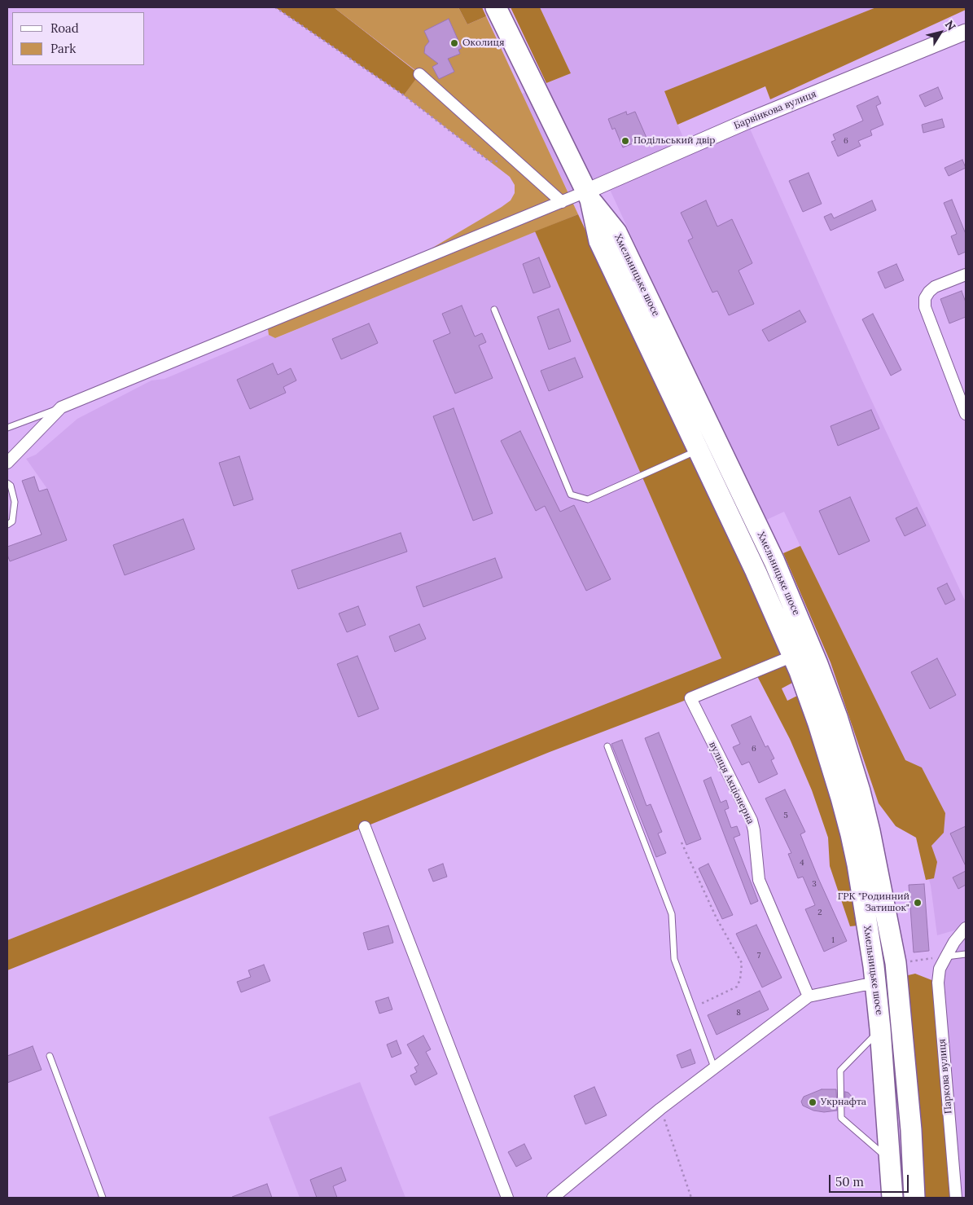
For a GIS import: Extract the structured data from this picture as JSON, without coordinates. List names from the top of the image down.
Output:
{
  "streets": {
    "highway": ["Хмельницьке шосе"],
    "street": ["Барвінкова вулиця", "вулиця Акціонерна", "Паркова вулиця"]
  },
  "crossings": [
    ["Барвінкова вулиця", "Хмельницьке шосе"],
    ["Хмельницьке шосе", "вулиця Акціонерна"]
  ],
  "places": [
    "Околиця",
    "Подільський двір",
    "ГРК \"Родинний Затишок\"",
    "Укрнафта"
  ],
  "house_numbers": [
    "6",
    "6",
    "5",
    "4",
    "3",
    "2",
    "1",
    "7",
    "8"
  ],
  "legend": ["Road", "Park"],
  "scale_bar": "50 m",
  "north": "top right"
}
